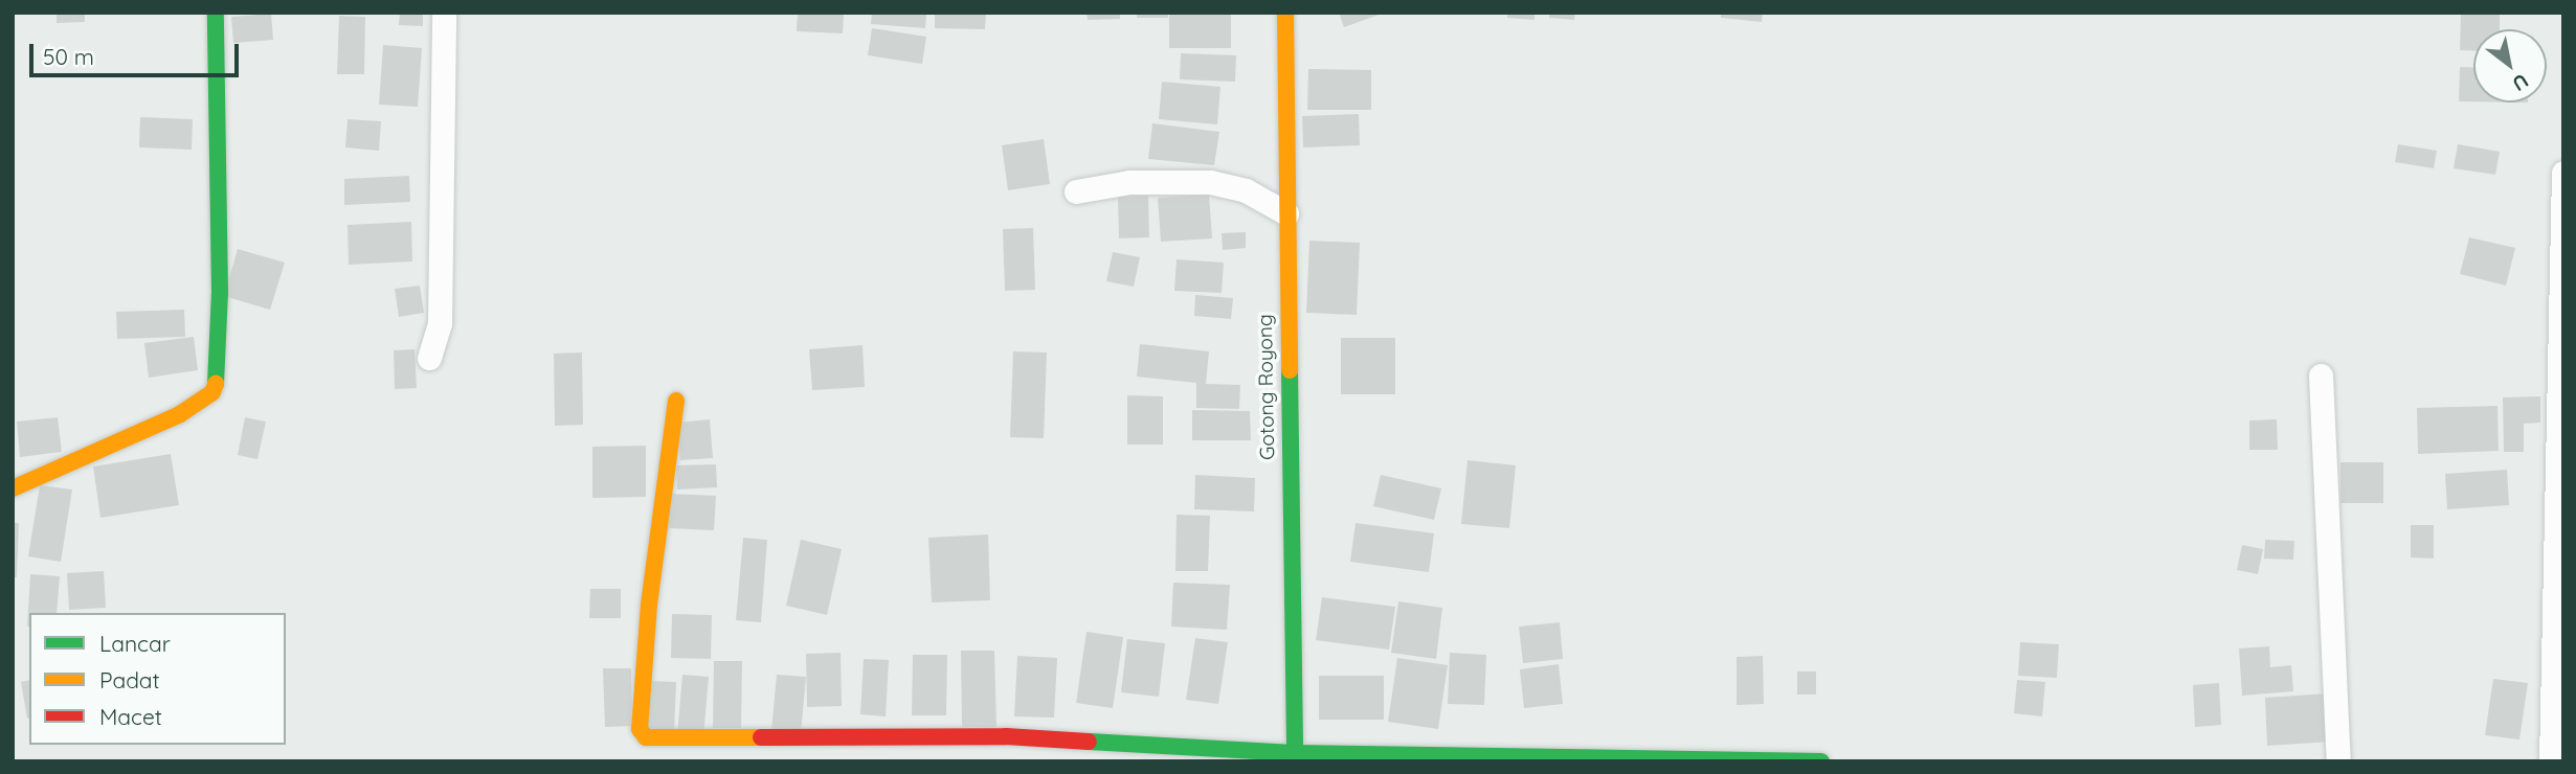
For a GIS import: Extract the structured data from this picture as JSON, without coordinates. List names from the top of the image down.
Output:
{
  "streets": {
    "street": ["Gotong Royong"]
  },
  "legend": ["Lancar", "Padat", "Macet"],
  "scale_bar": "50 m",
  "north": "bottom right"
}
